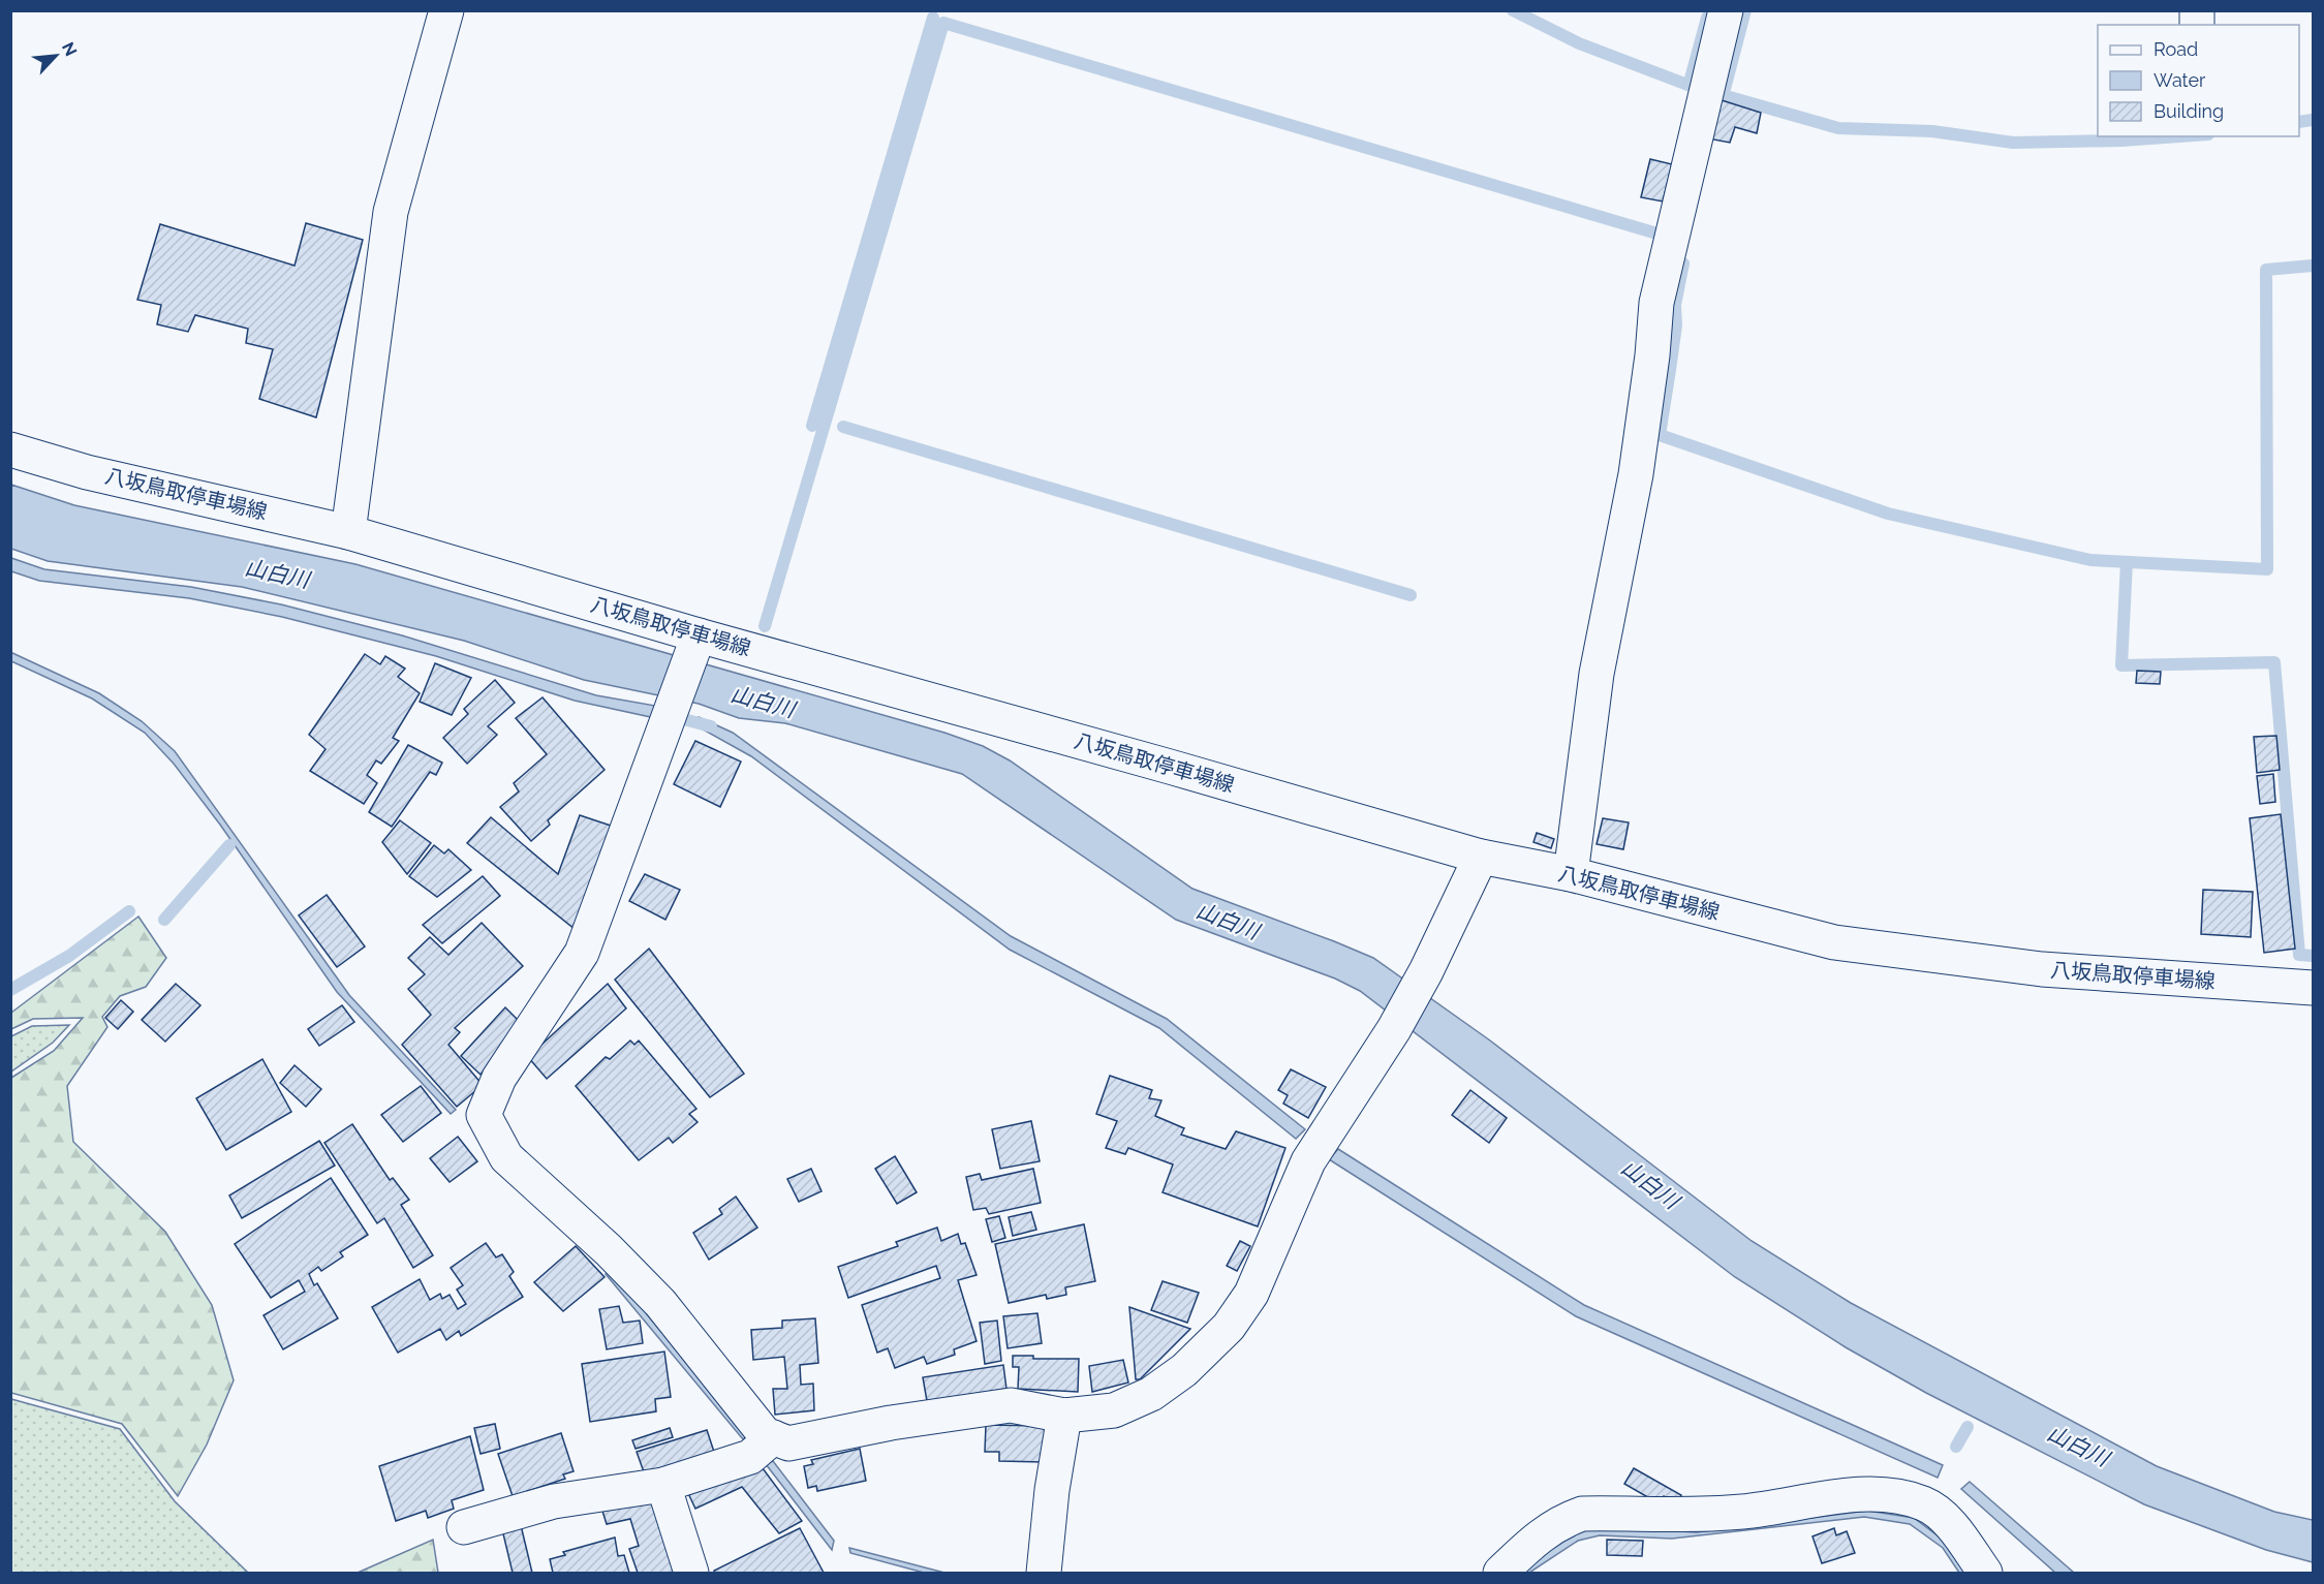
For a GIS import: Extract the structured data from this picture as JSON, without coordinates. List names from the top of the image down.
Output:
{
  "streets": {
    "street": ["八坂鳥取停車場線"]
  },
  "water": ["山白川"],
  "legend": ["Road", "Water", "Building"],
  "north": "top right"
}
